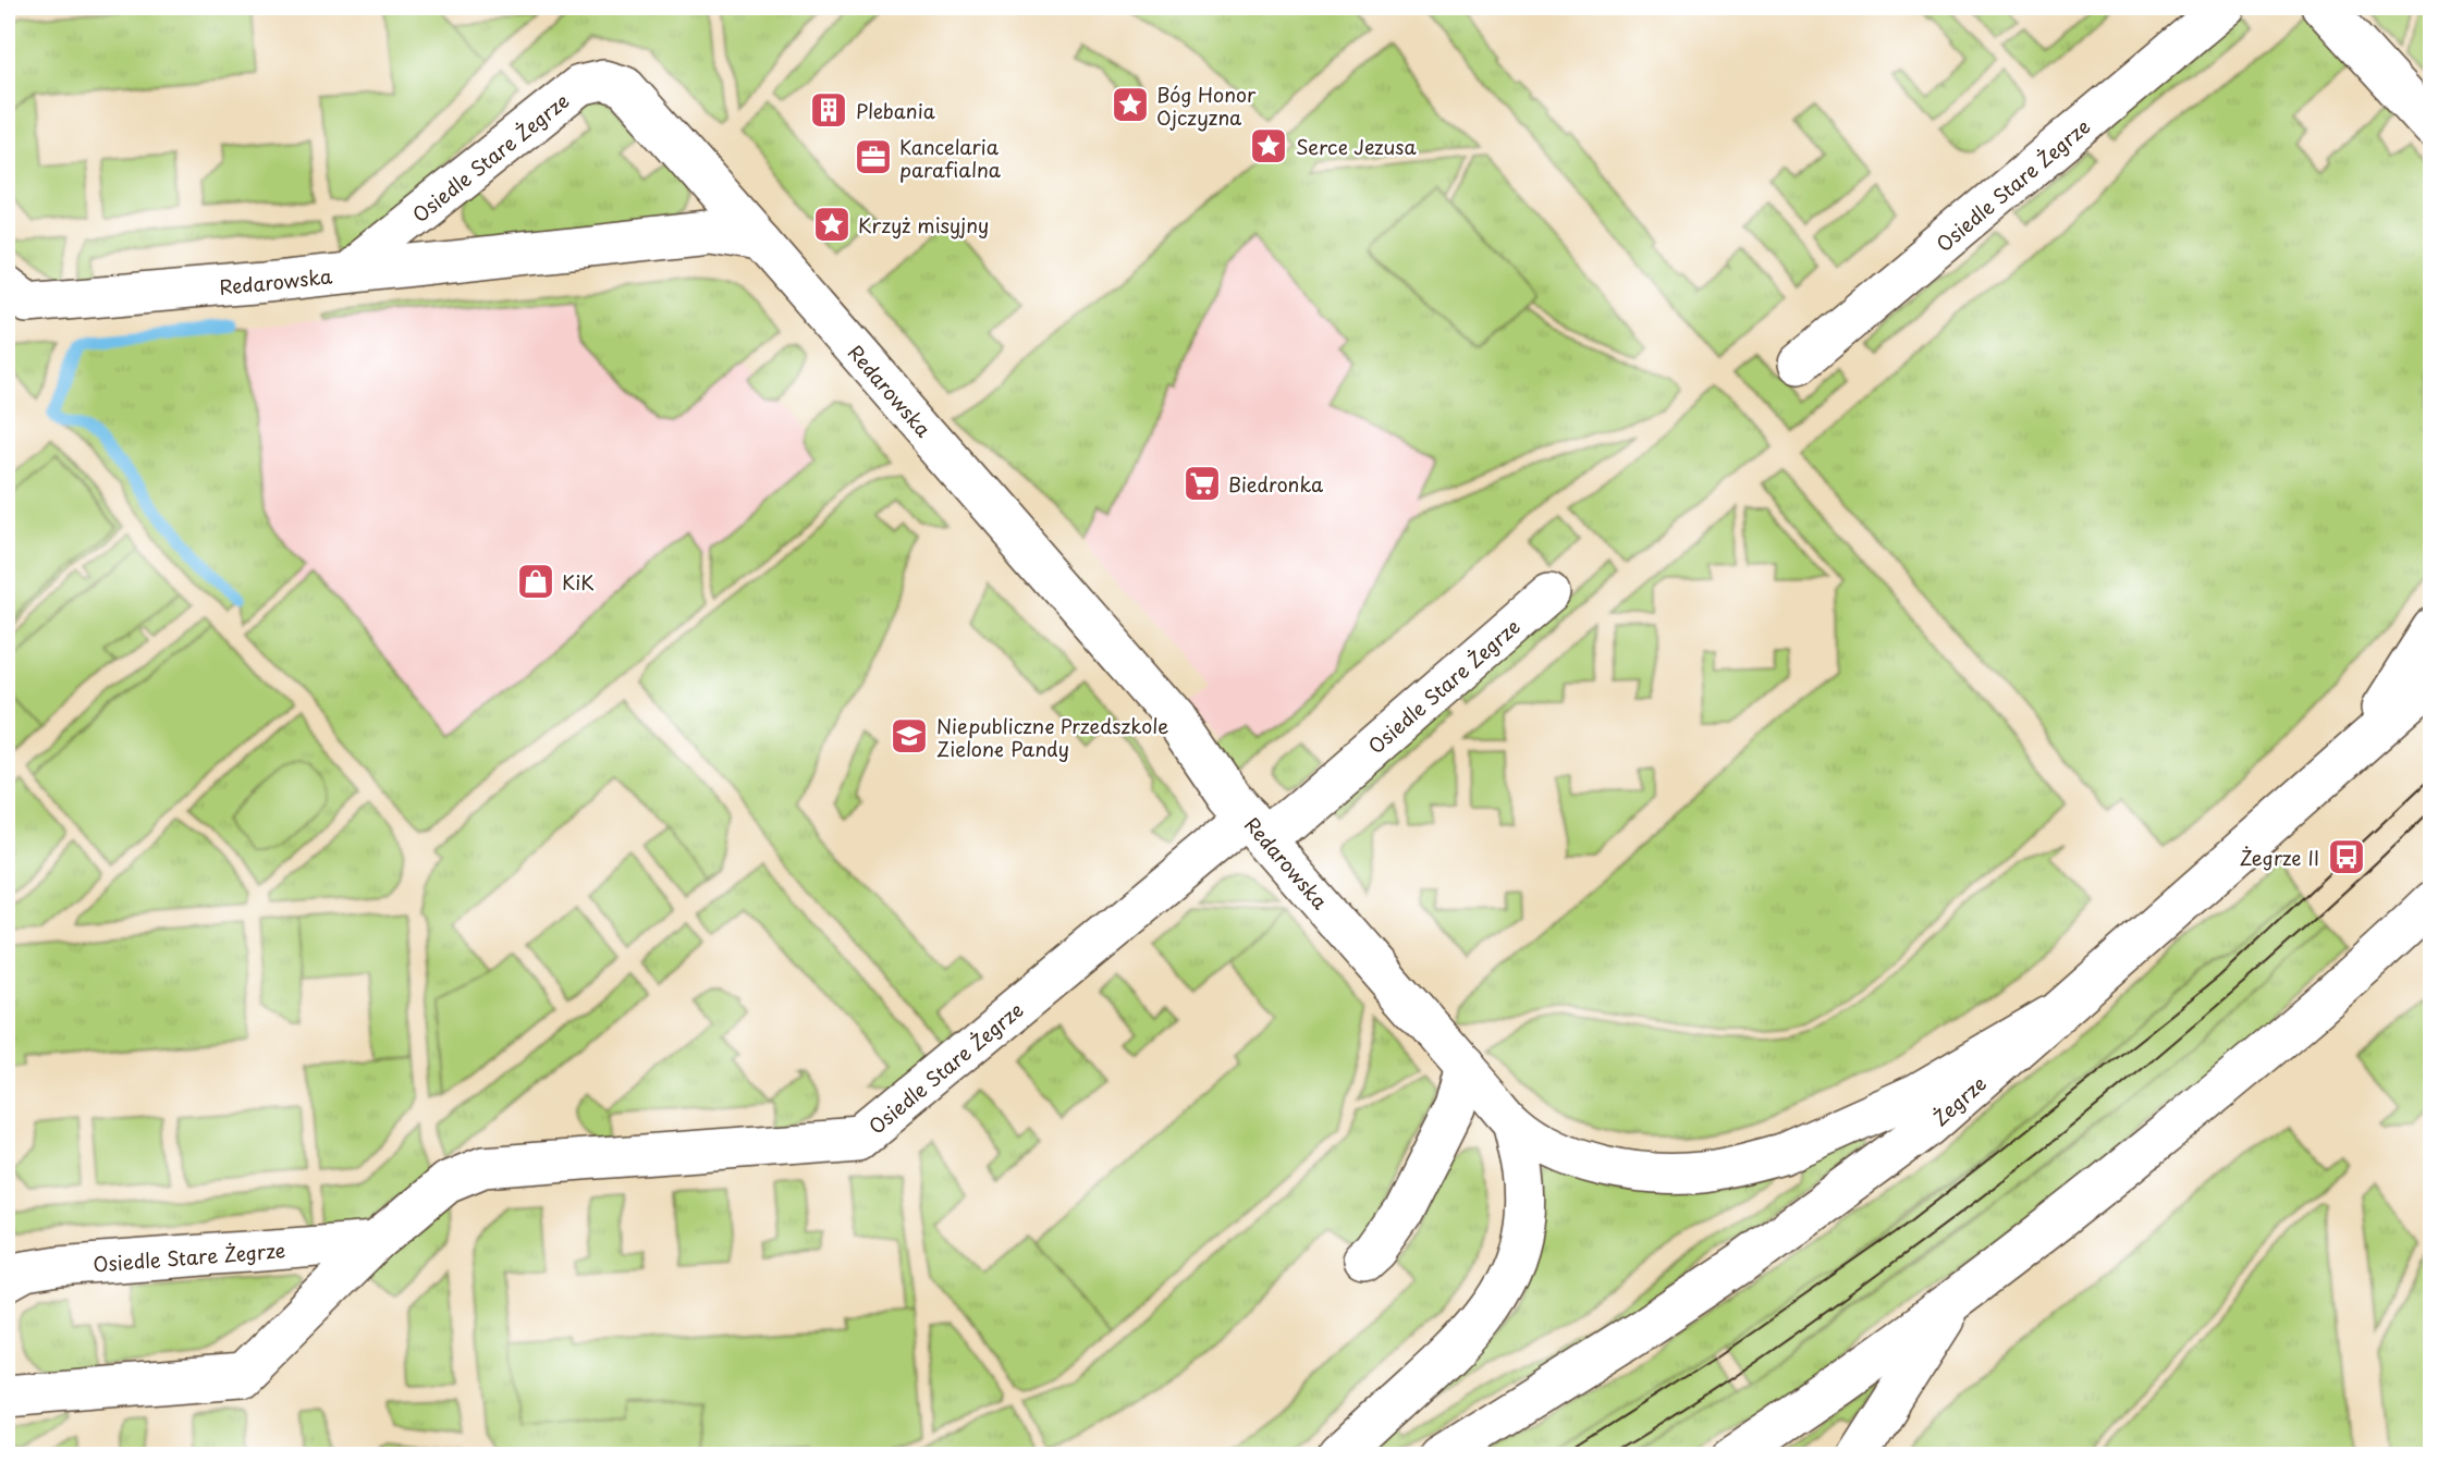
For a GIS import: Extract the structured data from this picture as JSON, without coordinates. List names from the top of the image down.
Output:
{
  "streets": {
    "street": ["Osiedle Stare Żegrze", "Redarowska", "Żegrze"]
  },
  "crossings": [
    ["Osiedle Stare Żegrze", "Redarowska"]
  ],
  "places": {
    "place": ["Bóg Honor Ojczyzna", "Serce Jezusa", "Krzyż misyjny"],
    "building": ["Plebania"],
    "office": ["Kancelaria parafialna"],
    "supermarket": ["Biedronka"],
    "shop": ["KiK"],
    "school or university": ["Niepubliczne Przedszkole Zielone Pandy"],
    "bus stop": ["Żegrze II"]
  }
}
